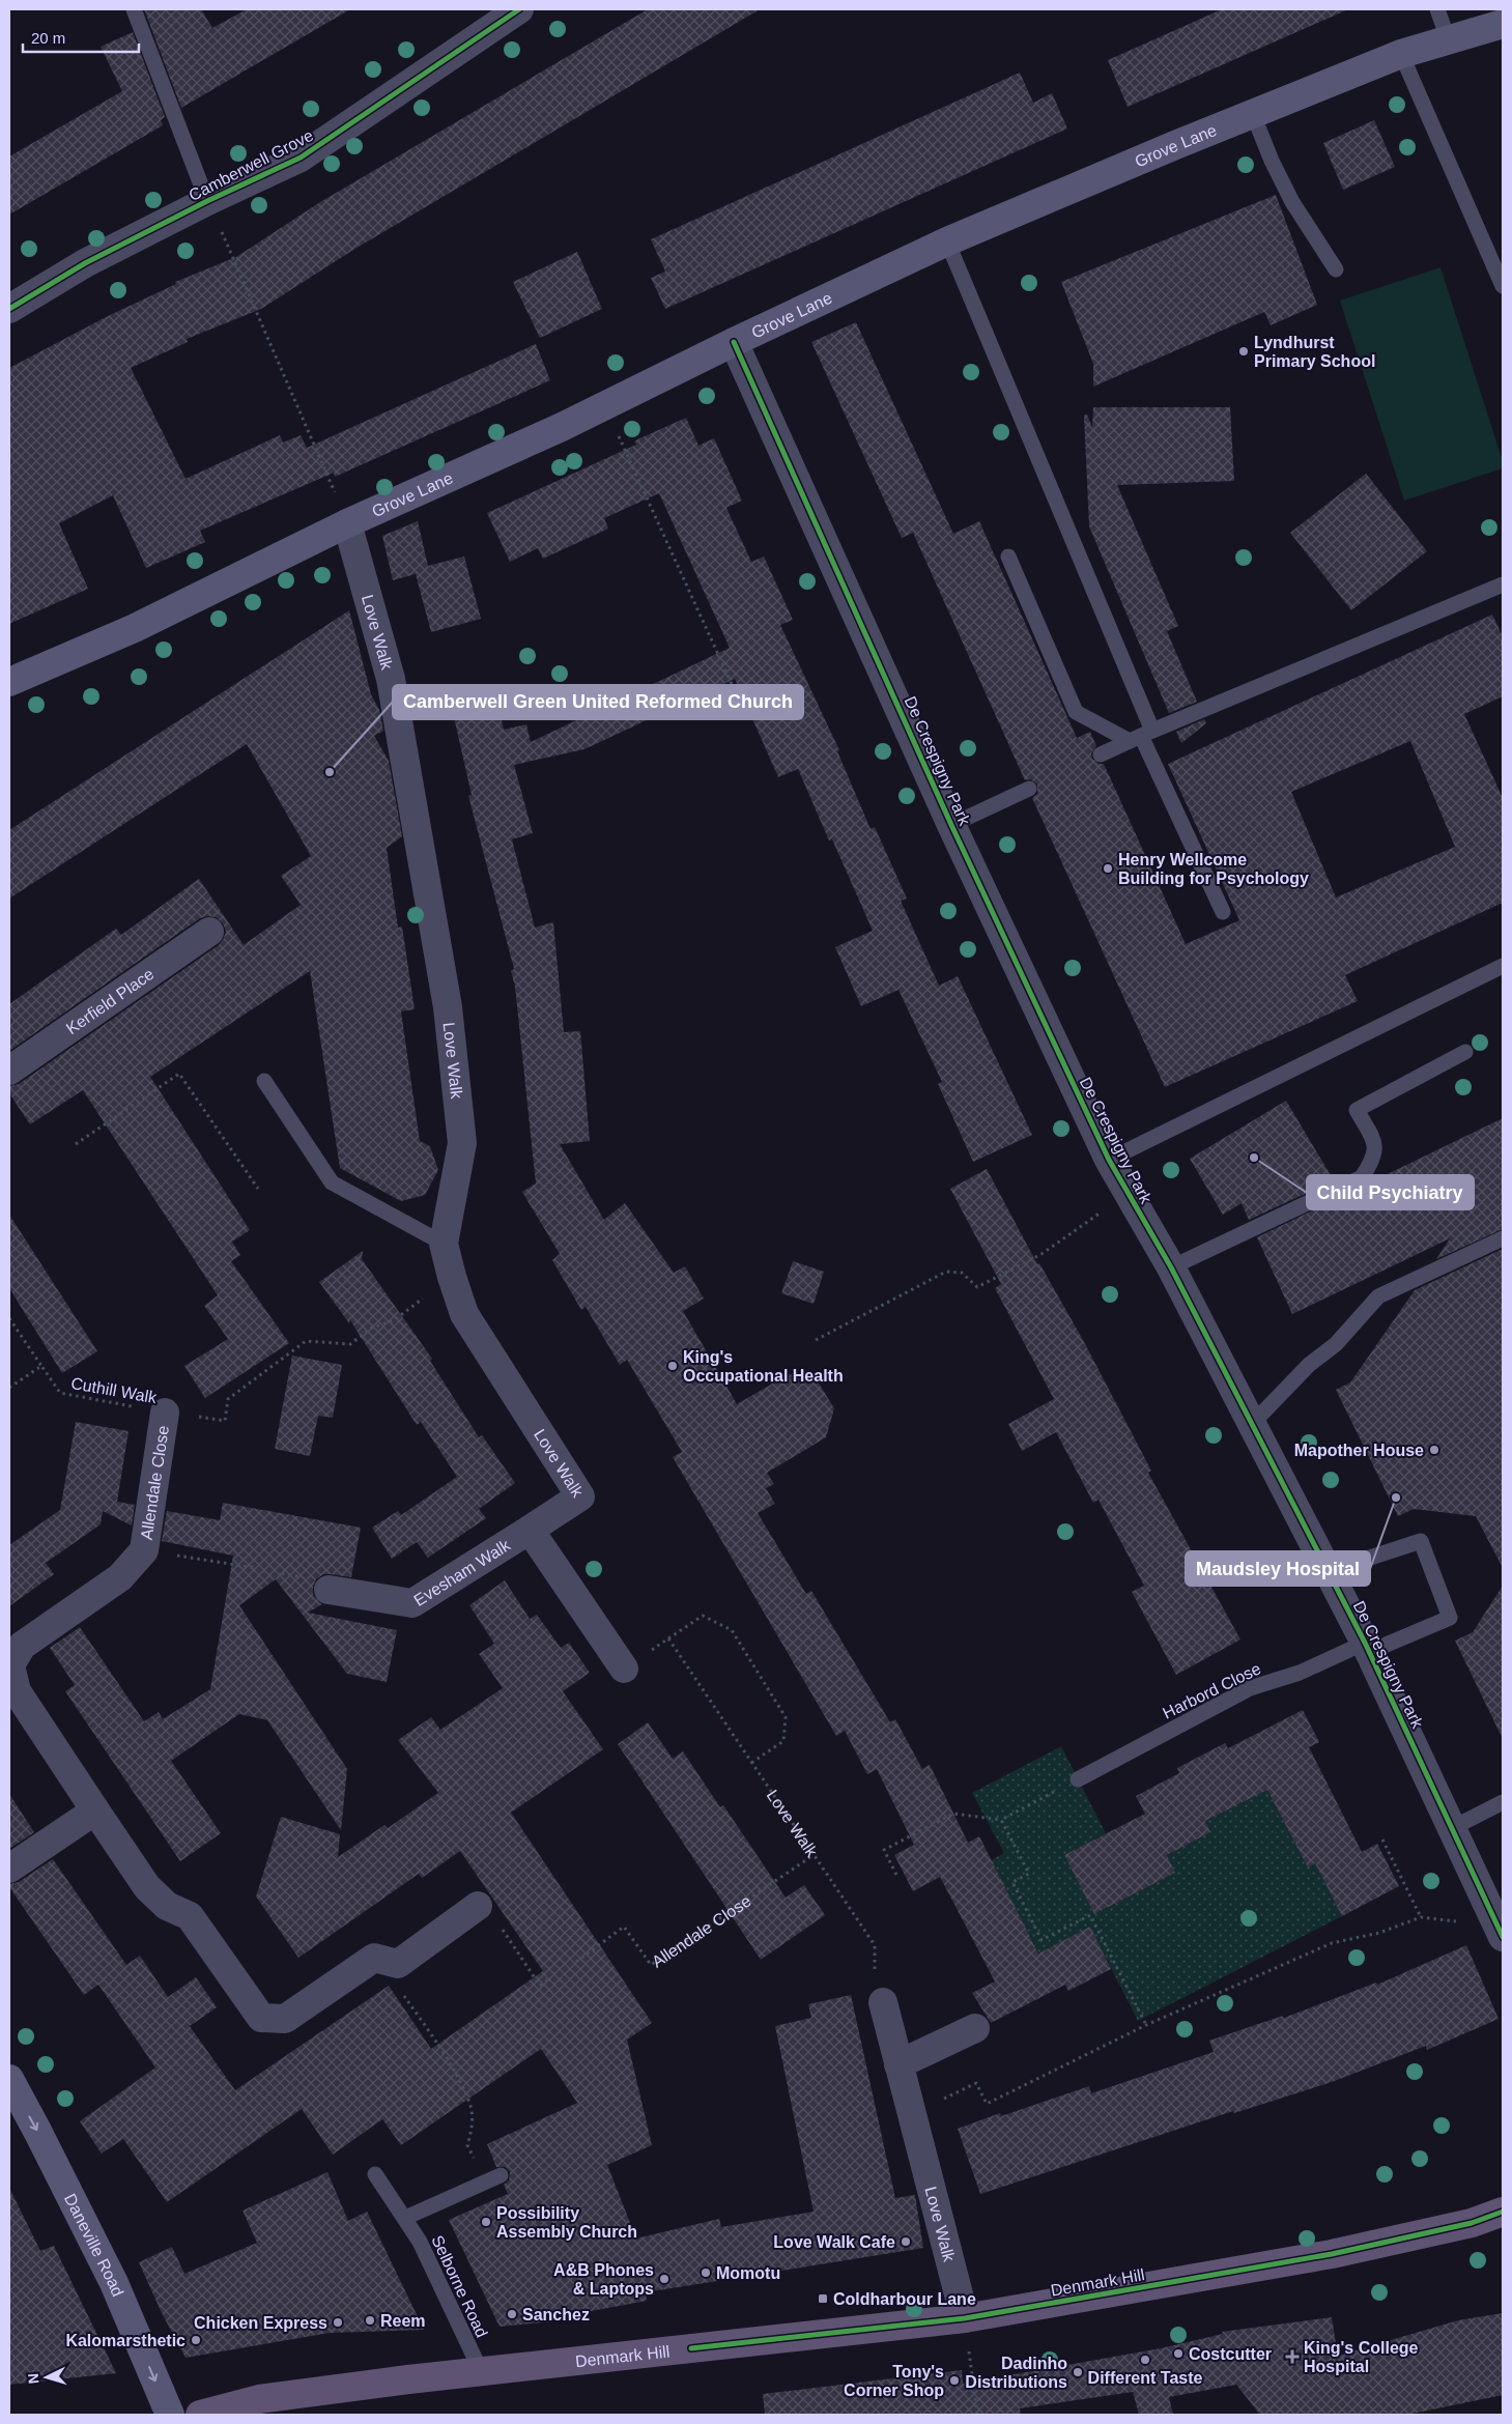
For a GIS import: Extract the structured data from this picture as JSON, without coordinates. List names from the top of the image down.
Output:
{
  "streets": {
    "main road": ["Denmark Hill"],
    "street": [
      "Grove Lane",
      "Camberwell Grove",
      "Love Walk",
      "De Crespigny Park",
      "Kerfield Place",
      "Allendale Close",
      "Evesham Walk",
      "Daneville Road"
    ],
    "lane": ["Harbord Close", "Selborne Road"],
    "path": ["Cuthill Walk"]
  },
  "crossings": [
    ["Grove Lane", "Love Walk"],
    ["Grove Lane", "De Crespigny Park"],
    ["Love Walk", "Allendale Close"],
    ["Love Walk", "Evesham Walk"],
    ["Love Walk", "Denmark Hill"],
    ["De Crespigny Park", "Harbord Close"],
    ["Cuthill Walk", "Allendale Close"],
    ["Denmark Hill", "Selborne Road"]
  ],
  "one_way": ["Daneville Road"],
  "places": {
    "other": [
      "Lyndhurst Primary School",
      "Camberwell Green United Reformed Church",
      "Henry Wellcome Building for Psychology",
      "Child Psychiatry",
      "King's Occupational Health",
      "Mapother House",
      "Maudsley Hospital",
      "Possibility Assembly Church",
      "Love Walk Cafe",
      "Momotu",
      "A&B Phones & Laptops",
      "Sanchez",
      "Reem",
      "Chicken Express",
      "Kalomarsthetic",
      "Costcutter",
      "Different Taste",
      "Dadinho Distributions",
      "Tony's Corner Shop"
    ],
    "transit": ["Coldharbour Lane"],
    "health": ["King's College Hospital"]
  },
  "scale_bar": "20 m",
  "north": "left"
}
